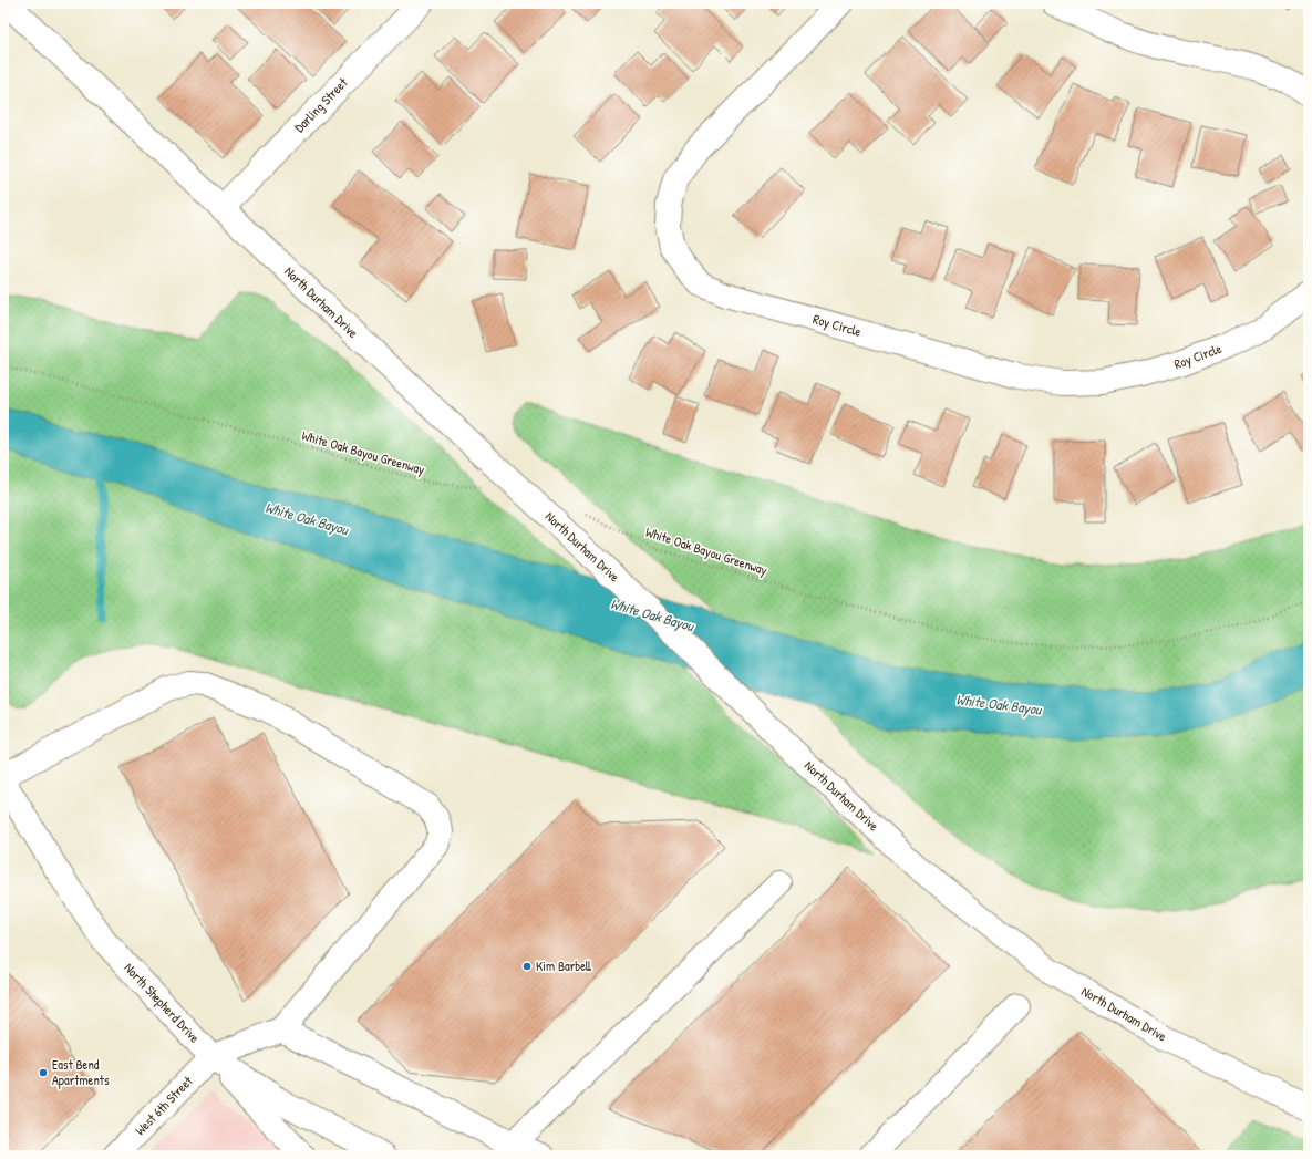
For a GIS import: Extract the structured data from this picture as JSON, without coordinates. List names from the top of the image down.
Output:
{
  "streets": {
    "main road": [
      "Darling Street",
      "North Durham Drive",
      "Roy Circle",
      "North Shepherd Drive",
      "West 6th Street"
    ],
    "path": ["White Oak Bayou Greenway"]
  },
  "crossings": [
    ["Darling Street", "North Durham Drive"],
    ["North Shepherd Drive", "West 6th Street"]
  ],
  "water": ["White Oak Bayou"],
  "places": ["Kim Barbell", "East Bend Apartments"]
}
